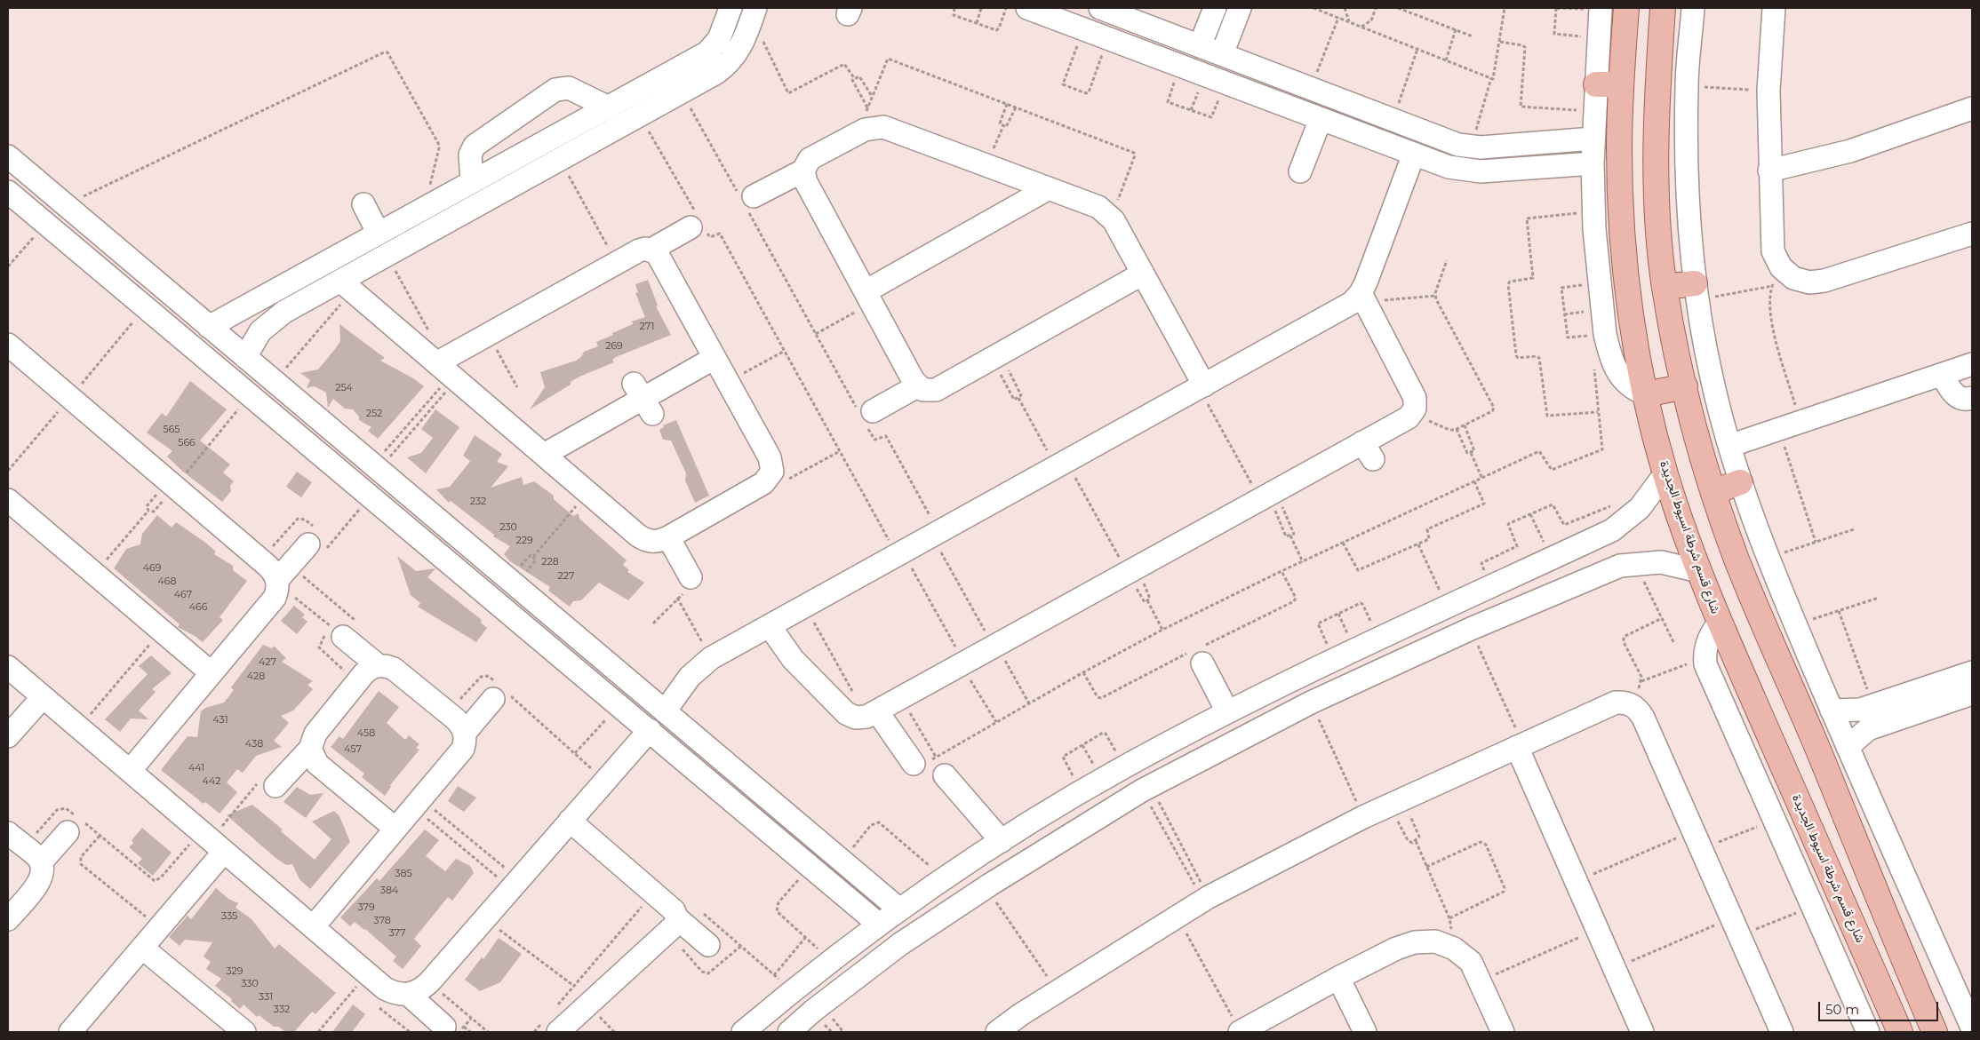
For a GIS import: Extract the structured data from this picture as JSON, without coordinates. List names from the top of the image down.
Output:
{
  "streets": {
    "main road": ["شارع قسم شرطة اسيوط الجديدة"]
  },
  "house_numbers": [
    "271",
    "269",
    "254",
    "252",
    "565",
    "566",
    "232",
    "230",
    "229",
    "228",
    "469",
    "227",
    "468",
    "467",
    "466",
    "427",
    "428",
    "431",
    "458",
    "438",
    "457",
    "441",
    "442",
    "385",
    "384",
    "379",
    "335",
    "378",
    "377",
    "329",
    "330",
    "331",
    "332"
  ],
  "scale_bar": "50 m"
}
